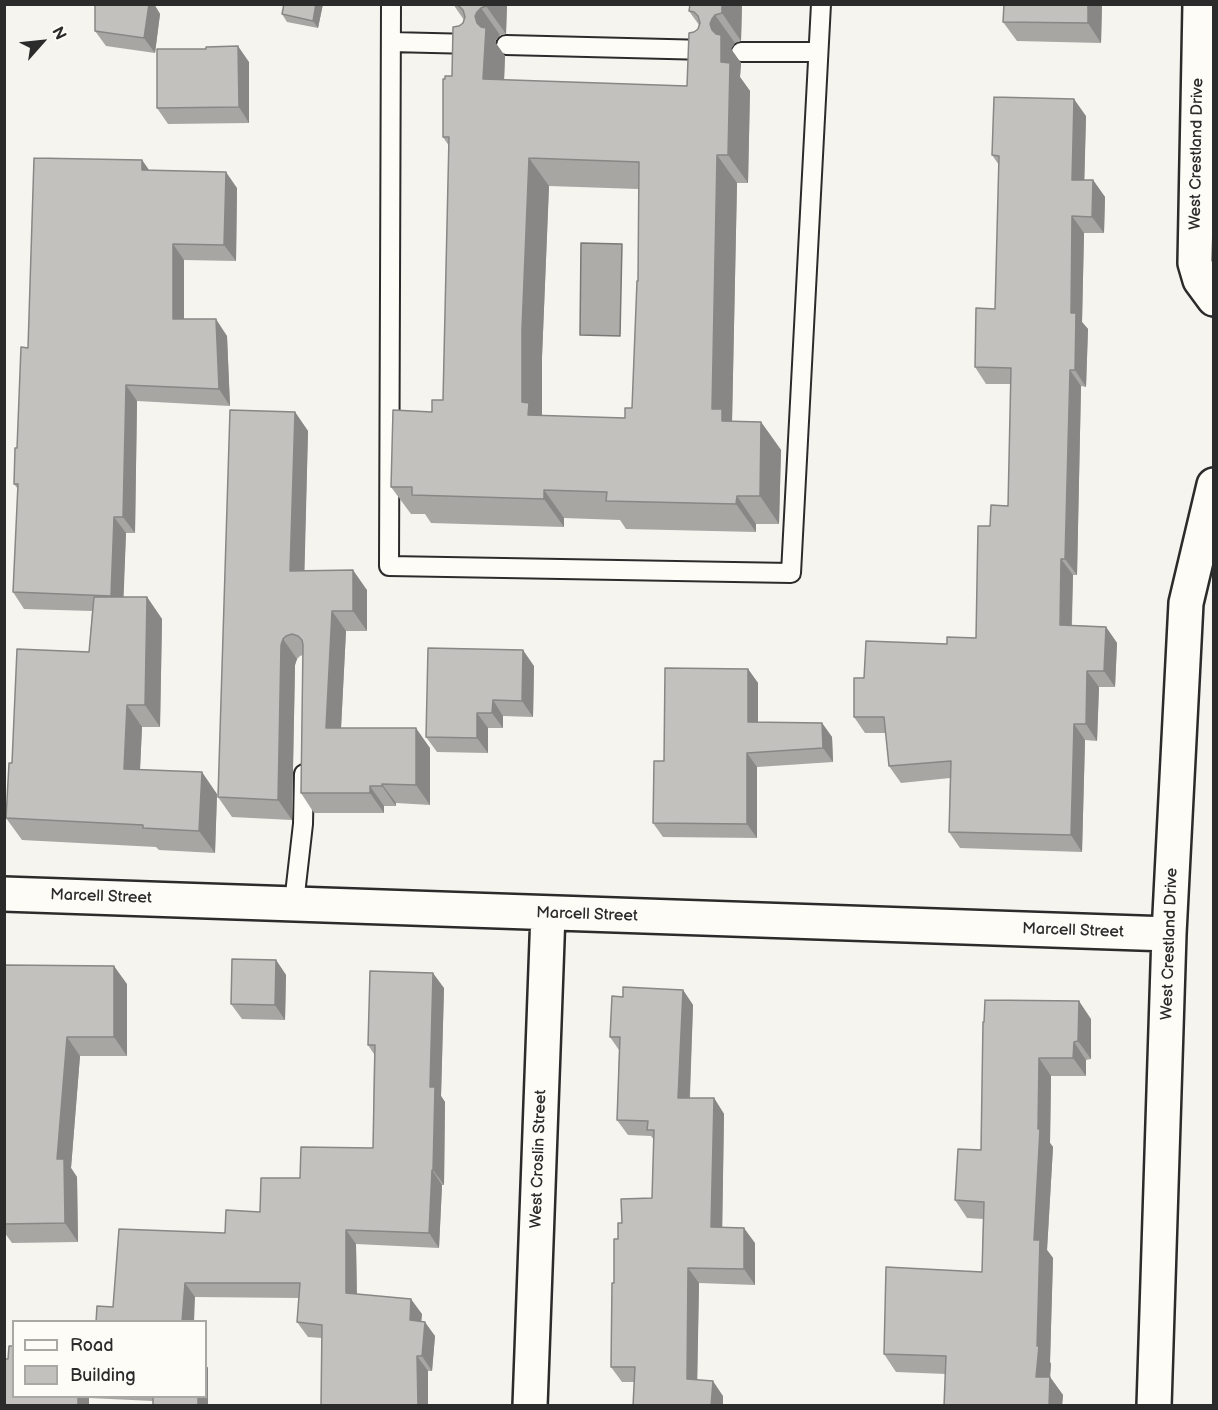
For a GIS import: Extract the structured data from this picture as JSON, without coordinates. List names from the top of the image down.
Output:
{
  "streets": {
    "street": ["West Crestland Drive", "Marcell Street", "West Croslin Street"]
  },
  "crossings": [
    ["West Crestland Drive", "Marcell Street"],
    ["Marcell Street", "West Croslin Street"]
  ],
  "legend": ["Road", "Building"],
  "north": "top right"
}
